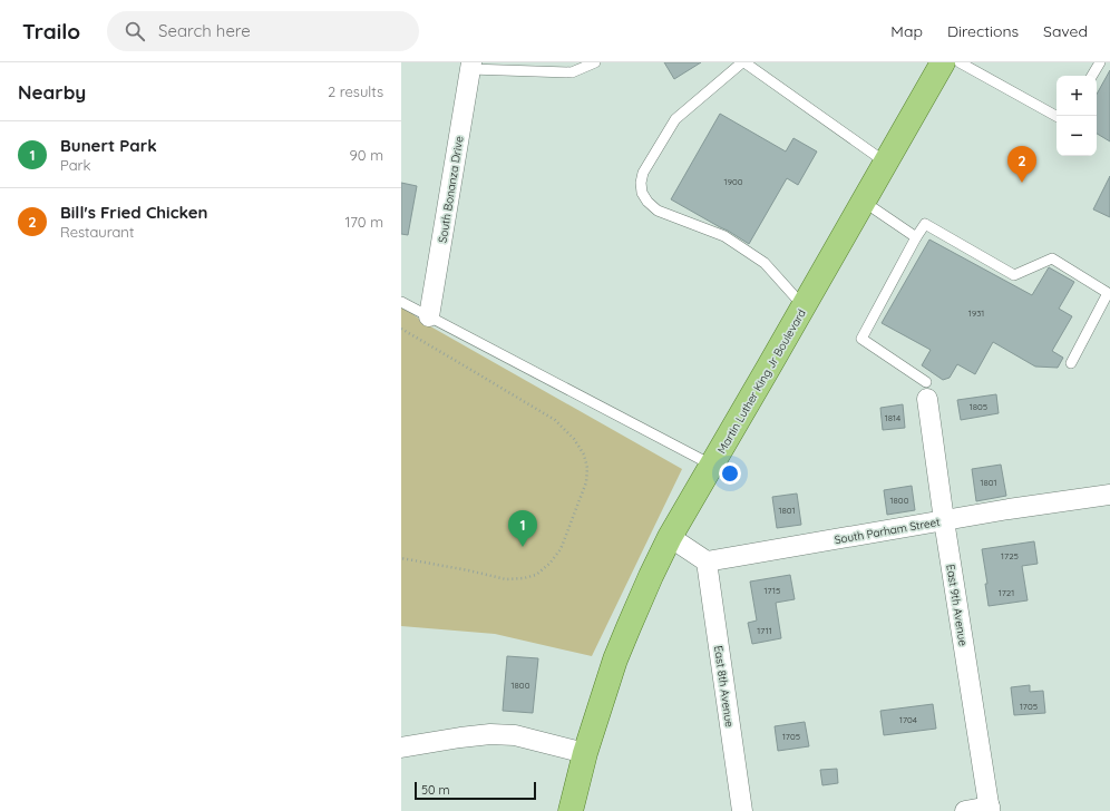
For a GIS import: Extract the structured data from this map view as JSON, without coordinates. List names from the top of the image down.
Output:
{
  "streets": {
    "main road": ["Martin Luther King Jr Boulevard"],
    "street": [
      "South Bonanza Drive",
      "South Parham Street",
      "East 9th Avenue",
      "East 8th Avenue"
    ]
  },
  "crossings": [
    ["South Parham Street", "East 9th Avenue"],
    ["South Parham Street", "East 8th Avenue"]
  ],
  "house_numbers": [
    "1900",
    "1931",
    "1805",
    "1814",
    "1801",
    "1800",
    "1801",
    "1725",
    "1715",
    "1721",
    "1711",
    "1800",
    "1705",
    "1704",
    "1705"
  ],
  "scale_bar": "50 m",
  "page": {
    "header": "Trailo",
    "search": "Search here",
    "nav": ["Map", "Directions", "Saved"],
    "heading": ["Nearby", "2 results"],
    "map_buttons": ["+", "−"],
    "list": [
      {
        "mark": "1",
        "name": "Bunert Park",
        "note": "Park",
        "value": "90 m"
      },
      {
        "mark": "2",
        "name": "Bill's Fried Chicken",
        "note": "Restaurant",
        "value": "170 m"
      }
    ],
    "pins": ["2", "1"],
    "scale": "50 m"
  }
}
